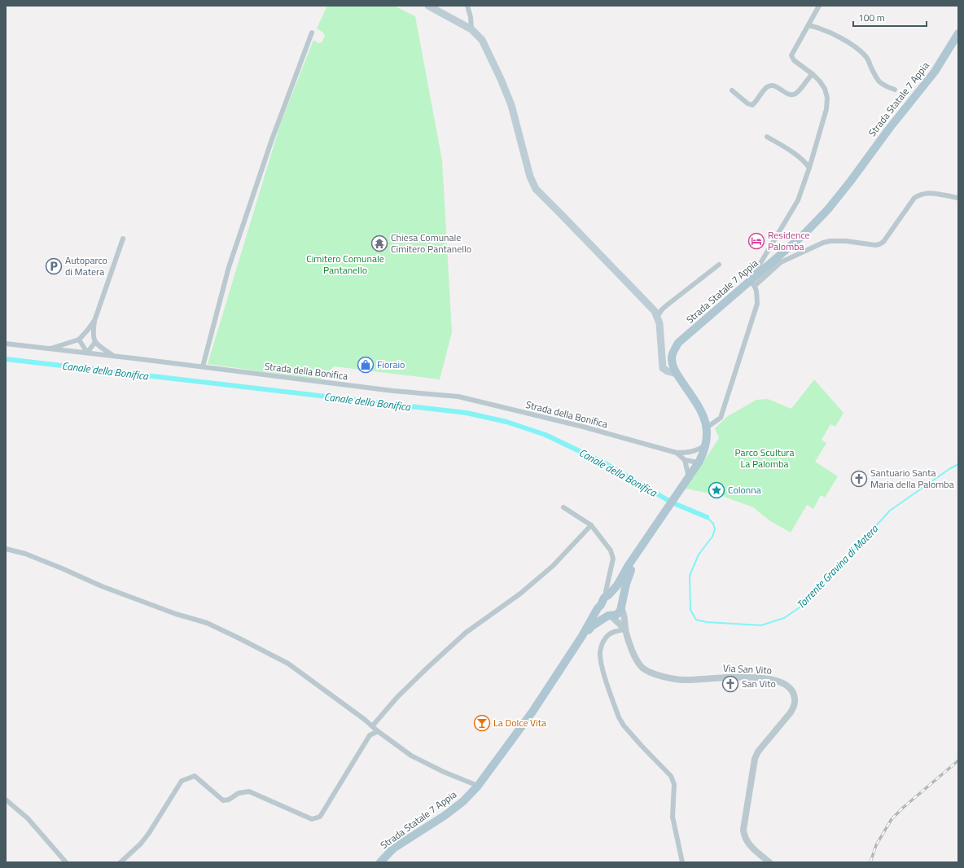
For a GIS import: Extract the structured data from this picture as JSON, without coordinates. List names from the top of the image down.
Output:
{
  "streets": {
    "main road": ["Strada Statale 7 Appia"],
    "street": ["Strada della Bonifica", "Via San Vito"]
  },
  "crossings": [
    ["Strada Statale 7 Appia", "Via San Vito"]
  ],
  "water": ["Canale della Bonifica", "Torrente Gravina di Matera"],
  "parks": ["Cimitero Comunale Pantanello", "Parco Scultura La Palomba"],
  "places": {
    "hotel": ["Residence Palomba"],
    "temple": ["Chiesa Comunale Cimitero Pantanello"],
    "parking": ["Autoparco di Matera"],
    "shop": ["Fioraio"],
    "church": ["Santuario Santa Maria della Palomba", "San Vito"],
    "place": ["Colonna"],
    "bar": ["La Dolce Vita"]
  },
  "scale_bar": "100 m"
}
